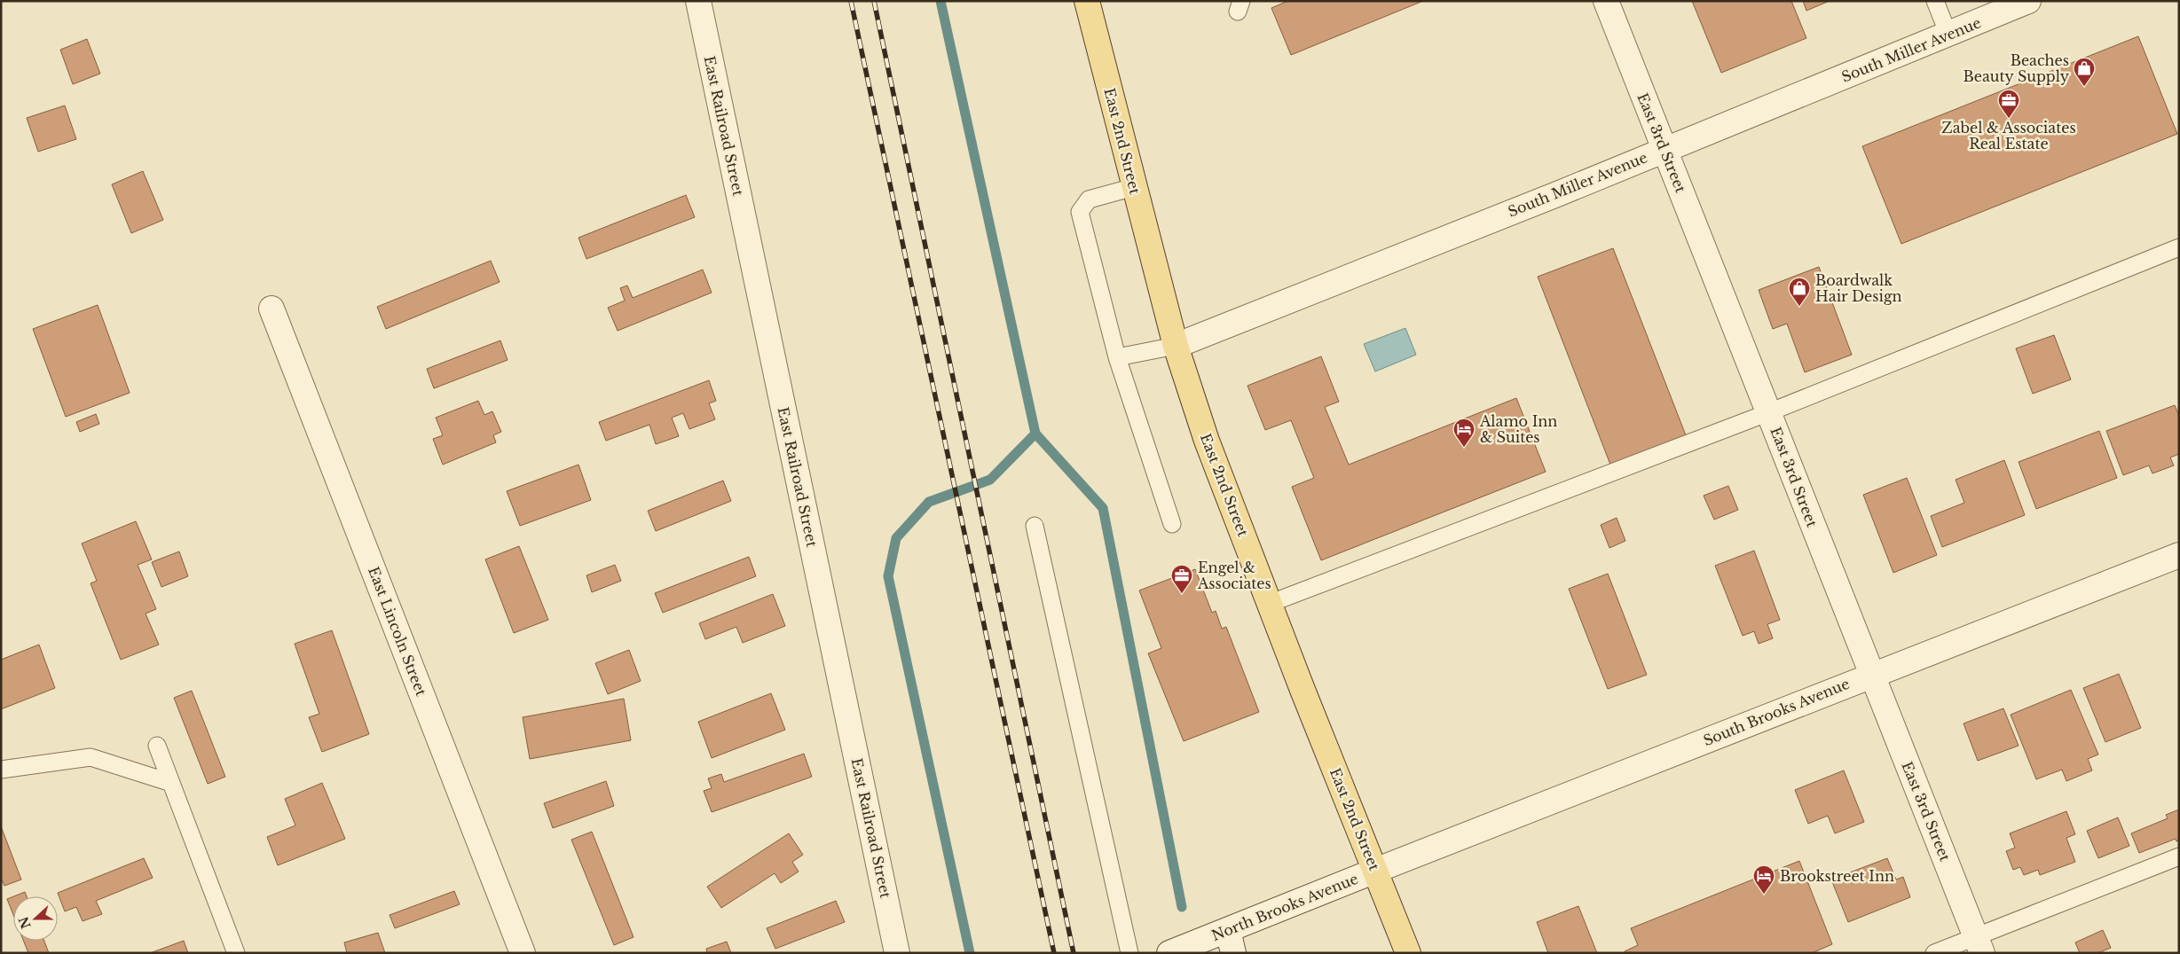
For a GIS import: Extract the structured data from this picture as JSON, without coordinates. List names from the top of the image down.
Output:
{
  "streets": {
    "main road": ["East 2nd Street"],
    "street": [
      "South Miller Avenue",
      "East Railroad Street",
      "East 3rd Street",
      "East Lincoln Street",
      "South Brooks Avenue",
      "North Brooks Avenue"
    ]
  },
  "crossings": [
    ["South Miller Avenue", "East 2nd Street"],
    ["South Miller Avenue", "East 3rd Street"],
    ["East 2nd Street", "South Brooks Avenue"],
    ["East 2nd Street", "North Brooks Avenue"],
    ["East 3rd Street", "South Brooks Avenue"],
    ["South Brooks Avenue", "North Brooks Avenue"]
  ],
  "places": {
    "shop": ["Beaches Beauty Supply", "Boardwalk Hair Design"],
    "office": ["Zabel & Associates Real Estate", "Engel & Associates"],
    "hotel": ["Alamo Inn & Suites", "Brookstreet Inn"]
  },
  "north": "left"
}
